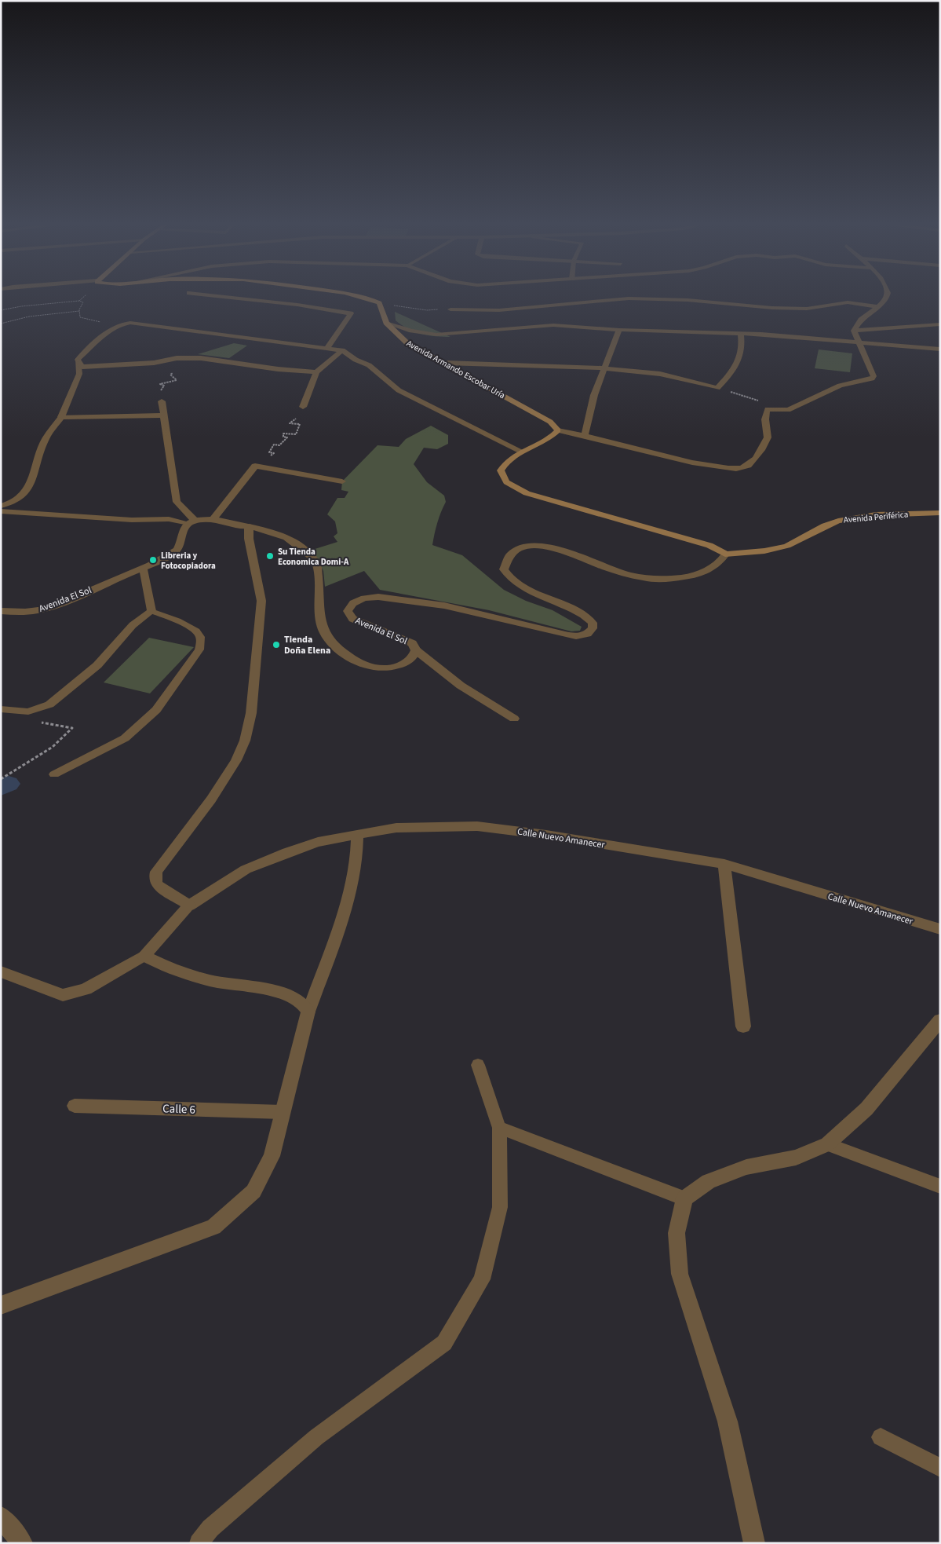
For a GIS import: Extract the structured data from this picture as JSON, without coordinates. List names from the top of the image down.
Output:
{
  "streets": {
    "main road": ["Avenida Armando Escobar Uría", "Avenida Periférica"],
    "street": ["Avenida El Sol", "Calle Nuevo Amanecer", "Calle 6"]
  },
  "crossings": [
    ["Avenida Periférica", "Avenida El Sol"]
  ],
  "places": ["Su Tienda Economica Domi-A", "Libreria y Fotocopiadora", "Tienda Doña Elena"]
}
